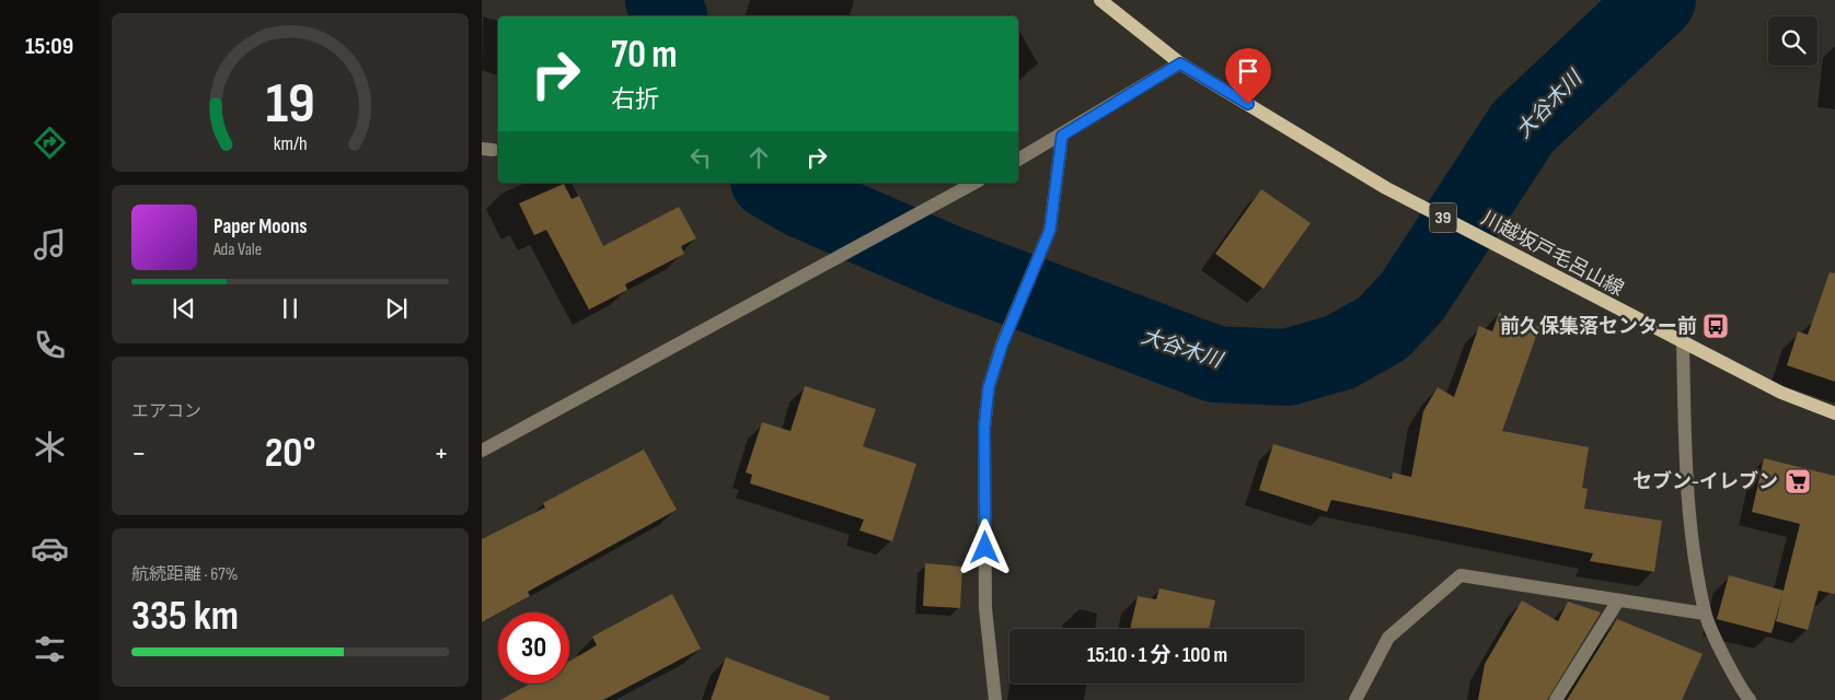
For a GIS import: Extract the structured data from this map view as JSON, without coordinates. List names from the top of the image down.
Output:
{
  "streets": {
    "main road": ["39", "川越坂戸毛呂山線"]
  },
  "water": ["大谷木川"],
  "places": {
    "bus stop": ["前久保集落センター前"],
    "supermarket": ["セブン-イレブン"]
  },
  "page": {
    "tabs": "15:09",
    "turn": ["70 m", "右折"],
    "song": ["Paper Moons", "Ada Vale"],
    "tile": [
      "エアコン",
      ["航続距離 · 67%", "335 km"]
    ],
    "heat": ["−", "20°", "+"],
    "limit": "30",
    "trip": "15:10 · 1 分 · 100 m",
    "gauge": ["19", "km/h"]
  }
}
